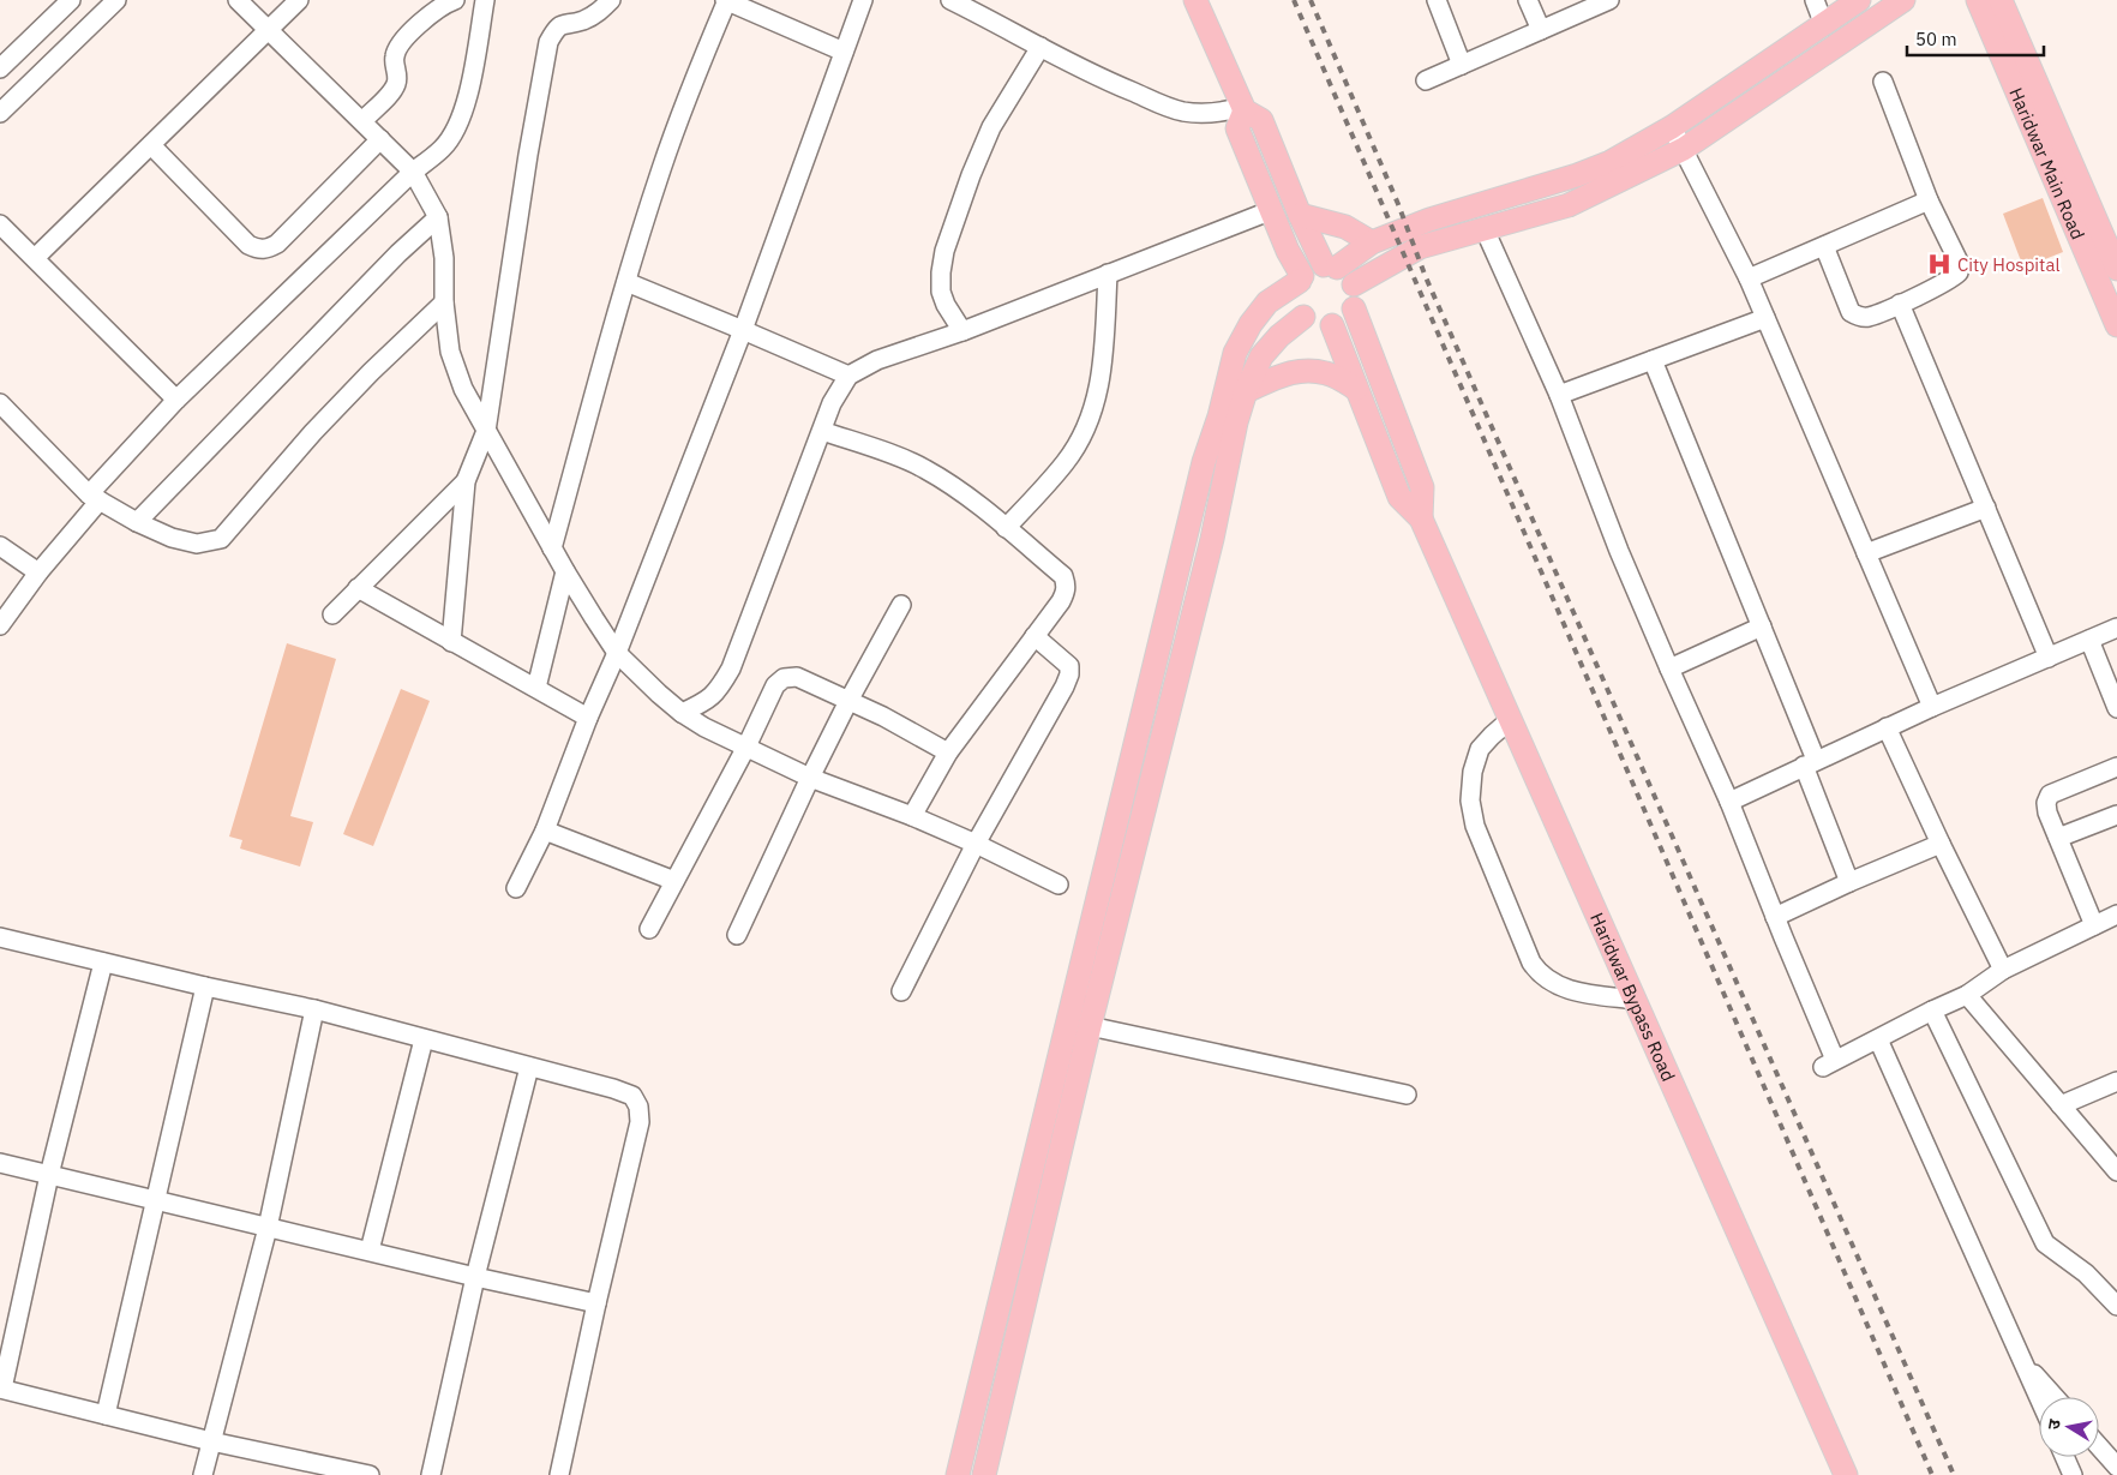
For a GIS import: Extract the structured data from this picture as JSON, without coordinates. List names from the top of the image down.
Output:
{
  "streets": {
    "main road": ["Haridwar Main Road", "Haridwar Bypass Road"]
  },
  "places": {
    "hospital": ["City Hospital"]
  },
  "scale_bar": "50 m",
  "north": "left"
}
